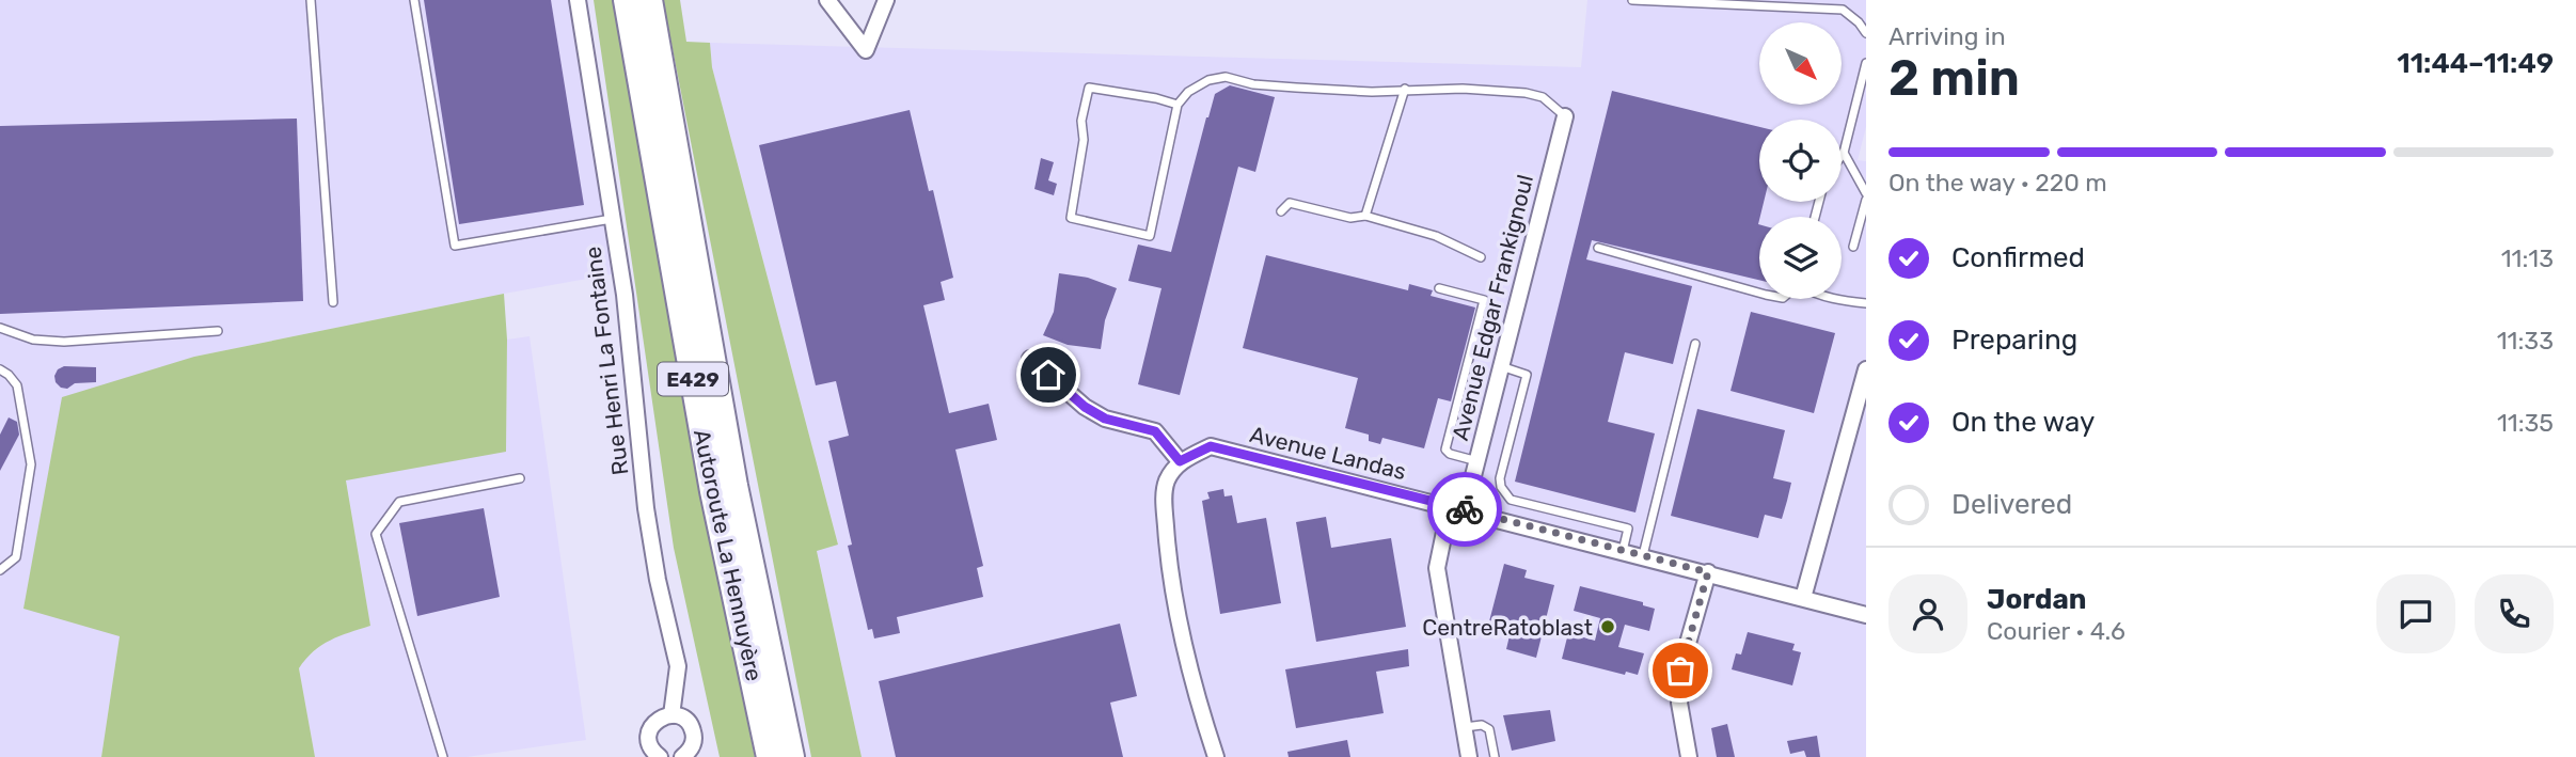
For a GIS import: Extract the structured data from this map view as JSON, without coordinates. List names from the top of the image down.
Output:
{
  "streets": {
    "highway": ["E429", "Autoroute La Hennuyère"],
    "street": ["Avenue Edgar Frankignoul", "Rue Henri La Fontaine", "Avenue Landas"]
  },
  "crossings": [
    ["Avenue Edgar Frankignoul", "Avenue Landas"]
  ],
  "places": ["CentreRatoblast"],
  "north": "bottom right",
  "page": {
    "heading": ["2 min", "Arriving in", "11:44–11:49"],
    "panel": ["Jordan", "Courier · 4.6"],
    "bar": "On the way · 220 m",
    "list": [
      ["Confirmed", "11:13"],
      ["Preparing", "11:33"],
      ["On the way", "11:35"],
      "Delivered"
    ]
  }
}
